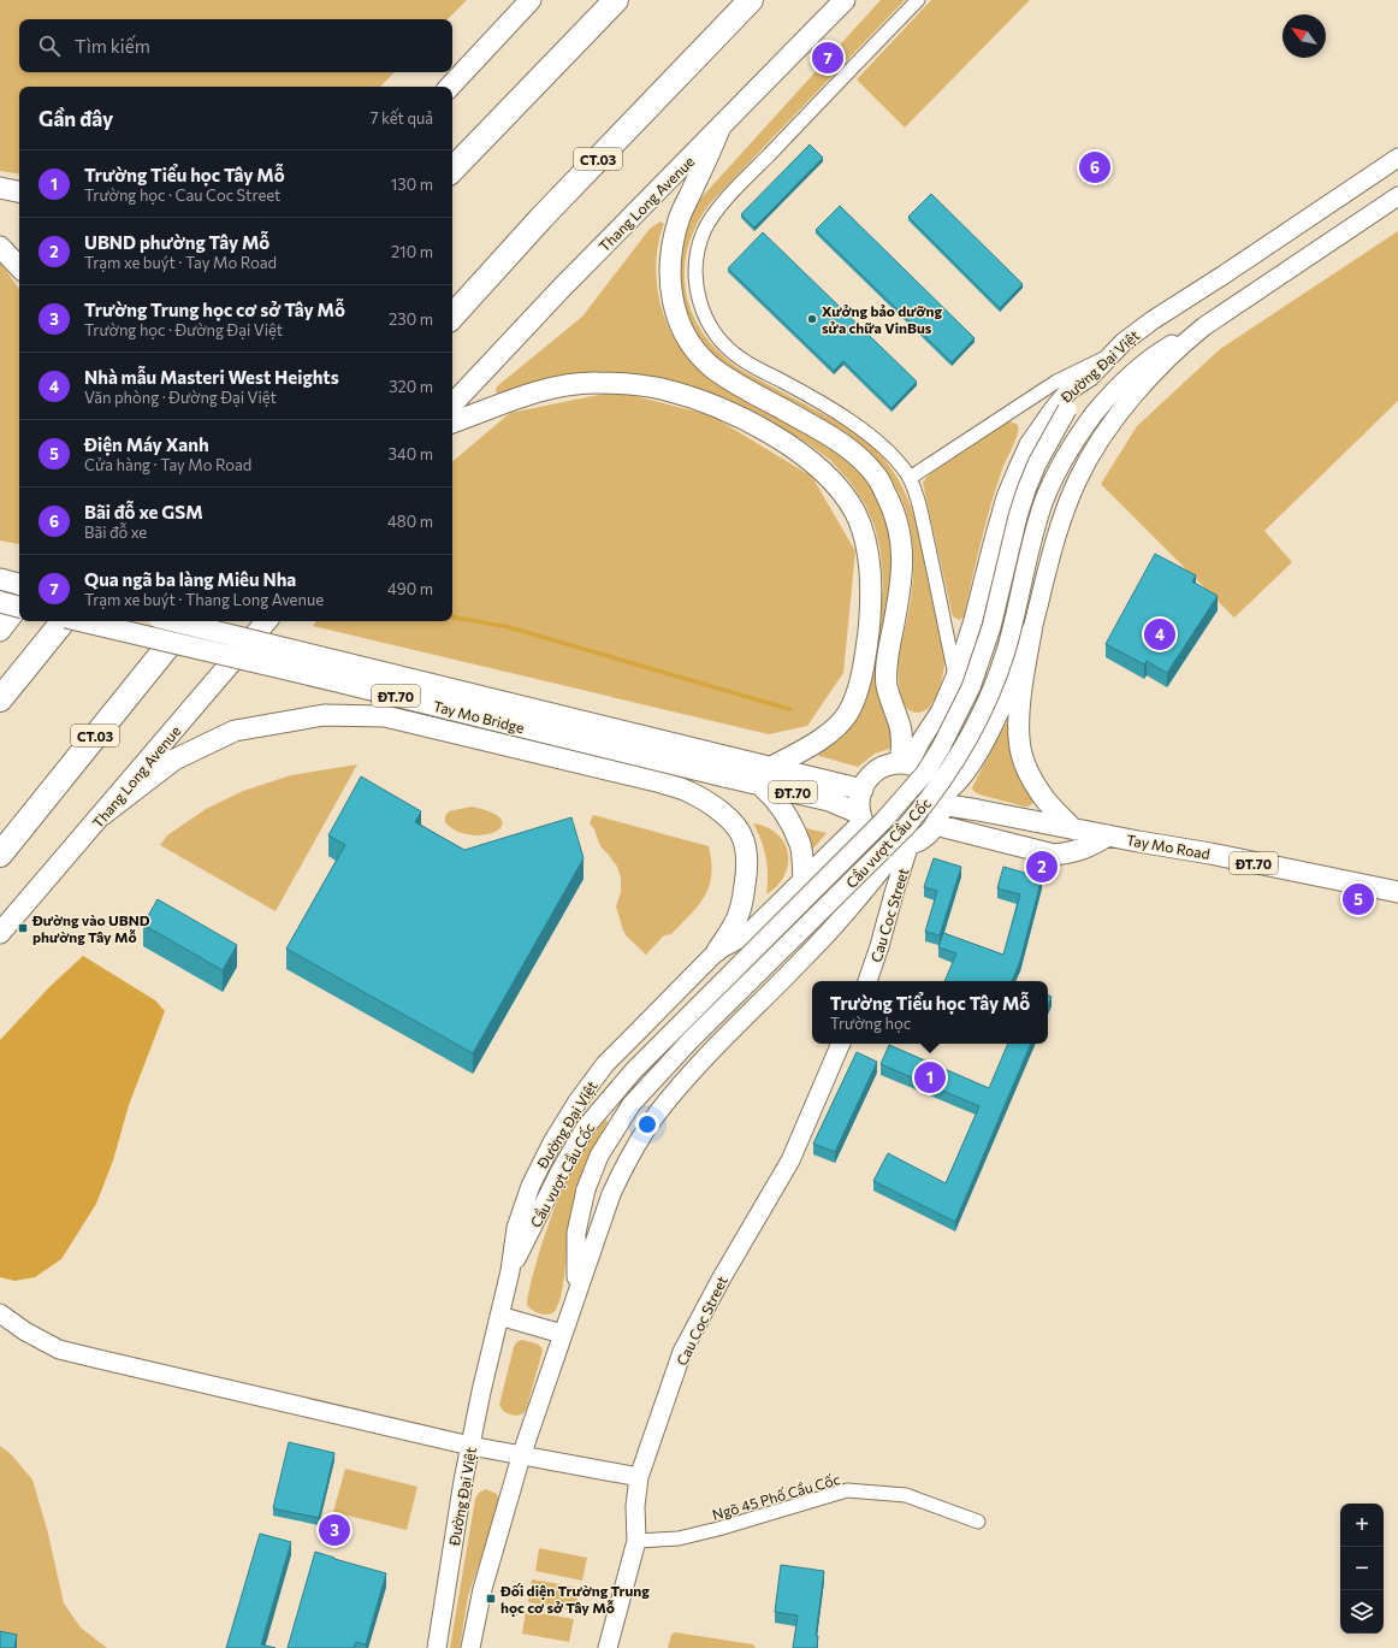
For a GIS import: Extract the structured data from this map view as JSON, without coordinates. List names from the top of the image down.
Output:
{
  "streets": {
    "highway": ["CT.03"],
    "main road": [
      "Thang Long Avenue",
      "ĐT.70",
      "Tay Mo Bridge",
      "Tay Mo Road"
    ],
    "street": [
      "Đường Đại Việt",
      "Cầu vượt Cầu Cốc",
      "Cau Coc Street",
      "Ngõ 45 Phố Cầu Cốc"
    ]
  },
  "crossings": [
    ["Đường Đại Việt", "ĐT.70"],
    ["Đường Đại Việt", "Cầu vượt Cầu Cốc"],
    ["Đường Đại Việt", "Tay Mo Road"],
    ["Đường Đại Việt", "Cau Coc Street"],
    ["ĐT.70", "Tay Mo Bridge"],
    ["ĐT.70", "Tay Mo Road"],
    ["ĐT.70", "Cau Coc Street"],
    ["Tay Mo Road", "Cau Coc Street"],
    ["Cau Coc Street", "Ngõ 45 Phố Cầu Cốc"]
  ],
  "places": {
    "other": ["Xưởng bảo dưỡng sửa chữa VinBus"],
    "transit": ["Đường vào UBND phường Tây Mỗ", "Đối diện Trường Trung học cơ sở Tây Mỗ"]
  },
  "north": "top left",
  "page": {
    "search": "Tìm kiếm",
    "pins": [
      "7",
      "6",
      "4",
      "2",
      "5",
      "1",
      "3"
    ],
    "heading": ["Gần đây", "7 kết quả"],
    "list": [
      {
        "mark": "1",
        "name": "Trường Tiểu học Tây Mỗ",
        "note": "Trường học · Cau Coc Street",
        "value": "130 m"
      },
      {
        "mark": "2",
        "name": "UBND phường Tây Mỗ",
        "note": "Trạm xe buýt · Tay Mo Road",
        "value": "210 m"
      },
      {
        "mark": "3",
        "name": "Trường Trung học cơ sở Tây Mỗ",
        "note": "Trường học · Đường Đại Việt",
        "value": "230 m"
      },
      {
        "mark": "4",
        "name": "Nhà mẫu Masteri West Heights",
        "note": "Văn phòng · Đường Đại Việt",
        "value": "320 m"
      },
      {
        "mark": "5",
        "name": "Điện Máy Xanh",
        "note": "Cửa hàng · Tay Mo Road",
        "value": "340 m"
      },
      {
        "mark": "6",
        "name": "Bãi đỗ xe GSM",
        "note": "Bãi đỗ xe",
        "value": "480 m"
      },
      {
        "mark": "7",
        "name": "Qua ngã ba làng Miêu Nha",
        "note": "Trạm xe buýt · Thang Long Avenue",
        "value": "490 m"
      }
    ],
    "popup": ["Trường Tiểu học Tây Mỗ", "Trường học"],
    "map_buttons": ["+", "−"]
  }
}
